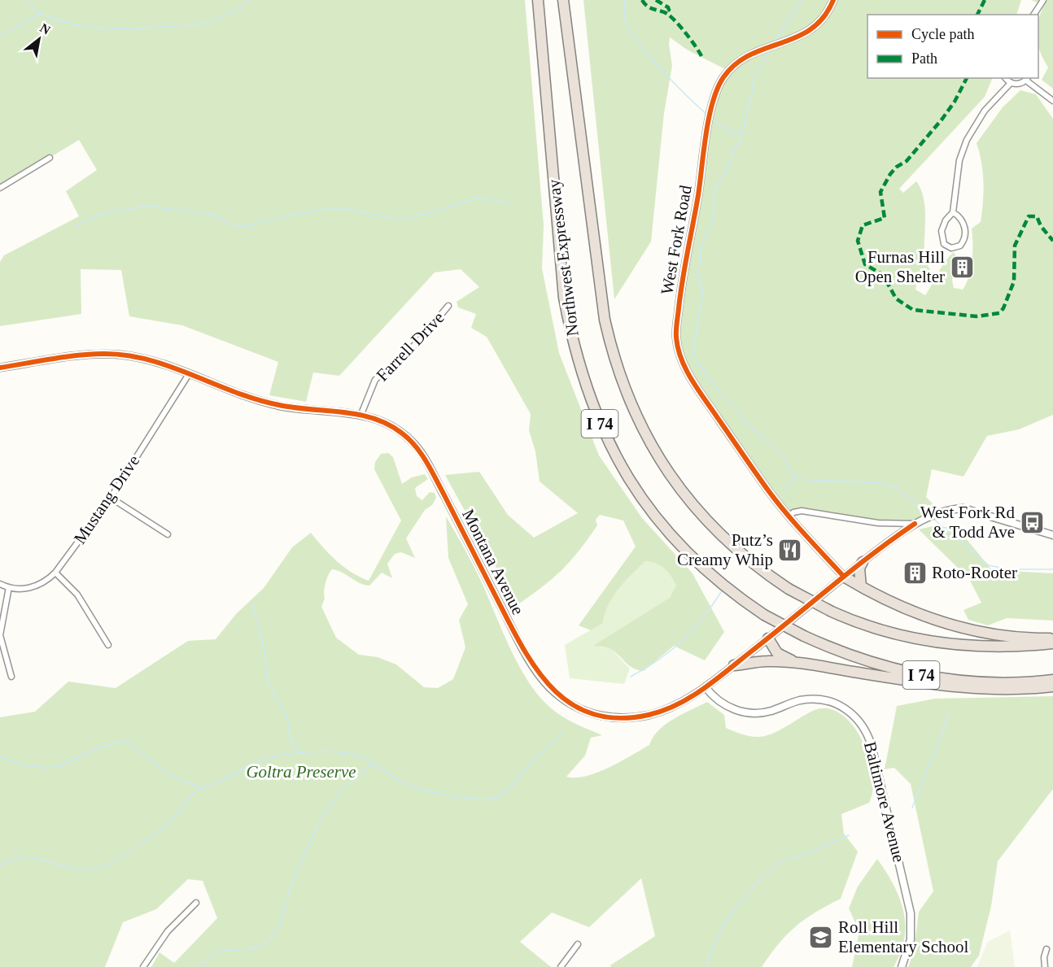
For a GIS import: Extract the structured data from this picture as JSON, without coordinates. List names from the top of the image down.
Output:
{
  "streets": {
    "highway": ["Northwest Expressway", "I 74"],
    "street": [
      "West Fork Road",
      "Farrell Drive",
      "Mustang Drive",
      "Montana Avenue",
      "Baltimore Avenue"
    ]
  },
  "crossings": [
    ["West Fork Road", "Montana Avenue"],
    ["Farrell Drive", "Montana Avenue"],
    ["Mustang Drive", "Montana Avenue"],
    ["Montana Avenue", "Baltimore Avenue"]
  ],
  "parks": ["Goltra Preserve"],
  "places": {
    "building": ["Furnas Hill Open Shelter", "Roto-Rooter"],
    "bus stop": ["West Fork Rd & Todd Ave"],
    "restaurant": ["Putz’s Creamy Whip"],
    "school or university": ["Roll Hill Elementary School"]
  },
  "legend": ["Cycle path", "Path"],
  "north": "top right"
}
